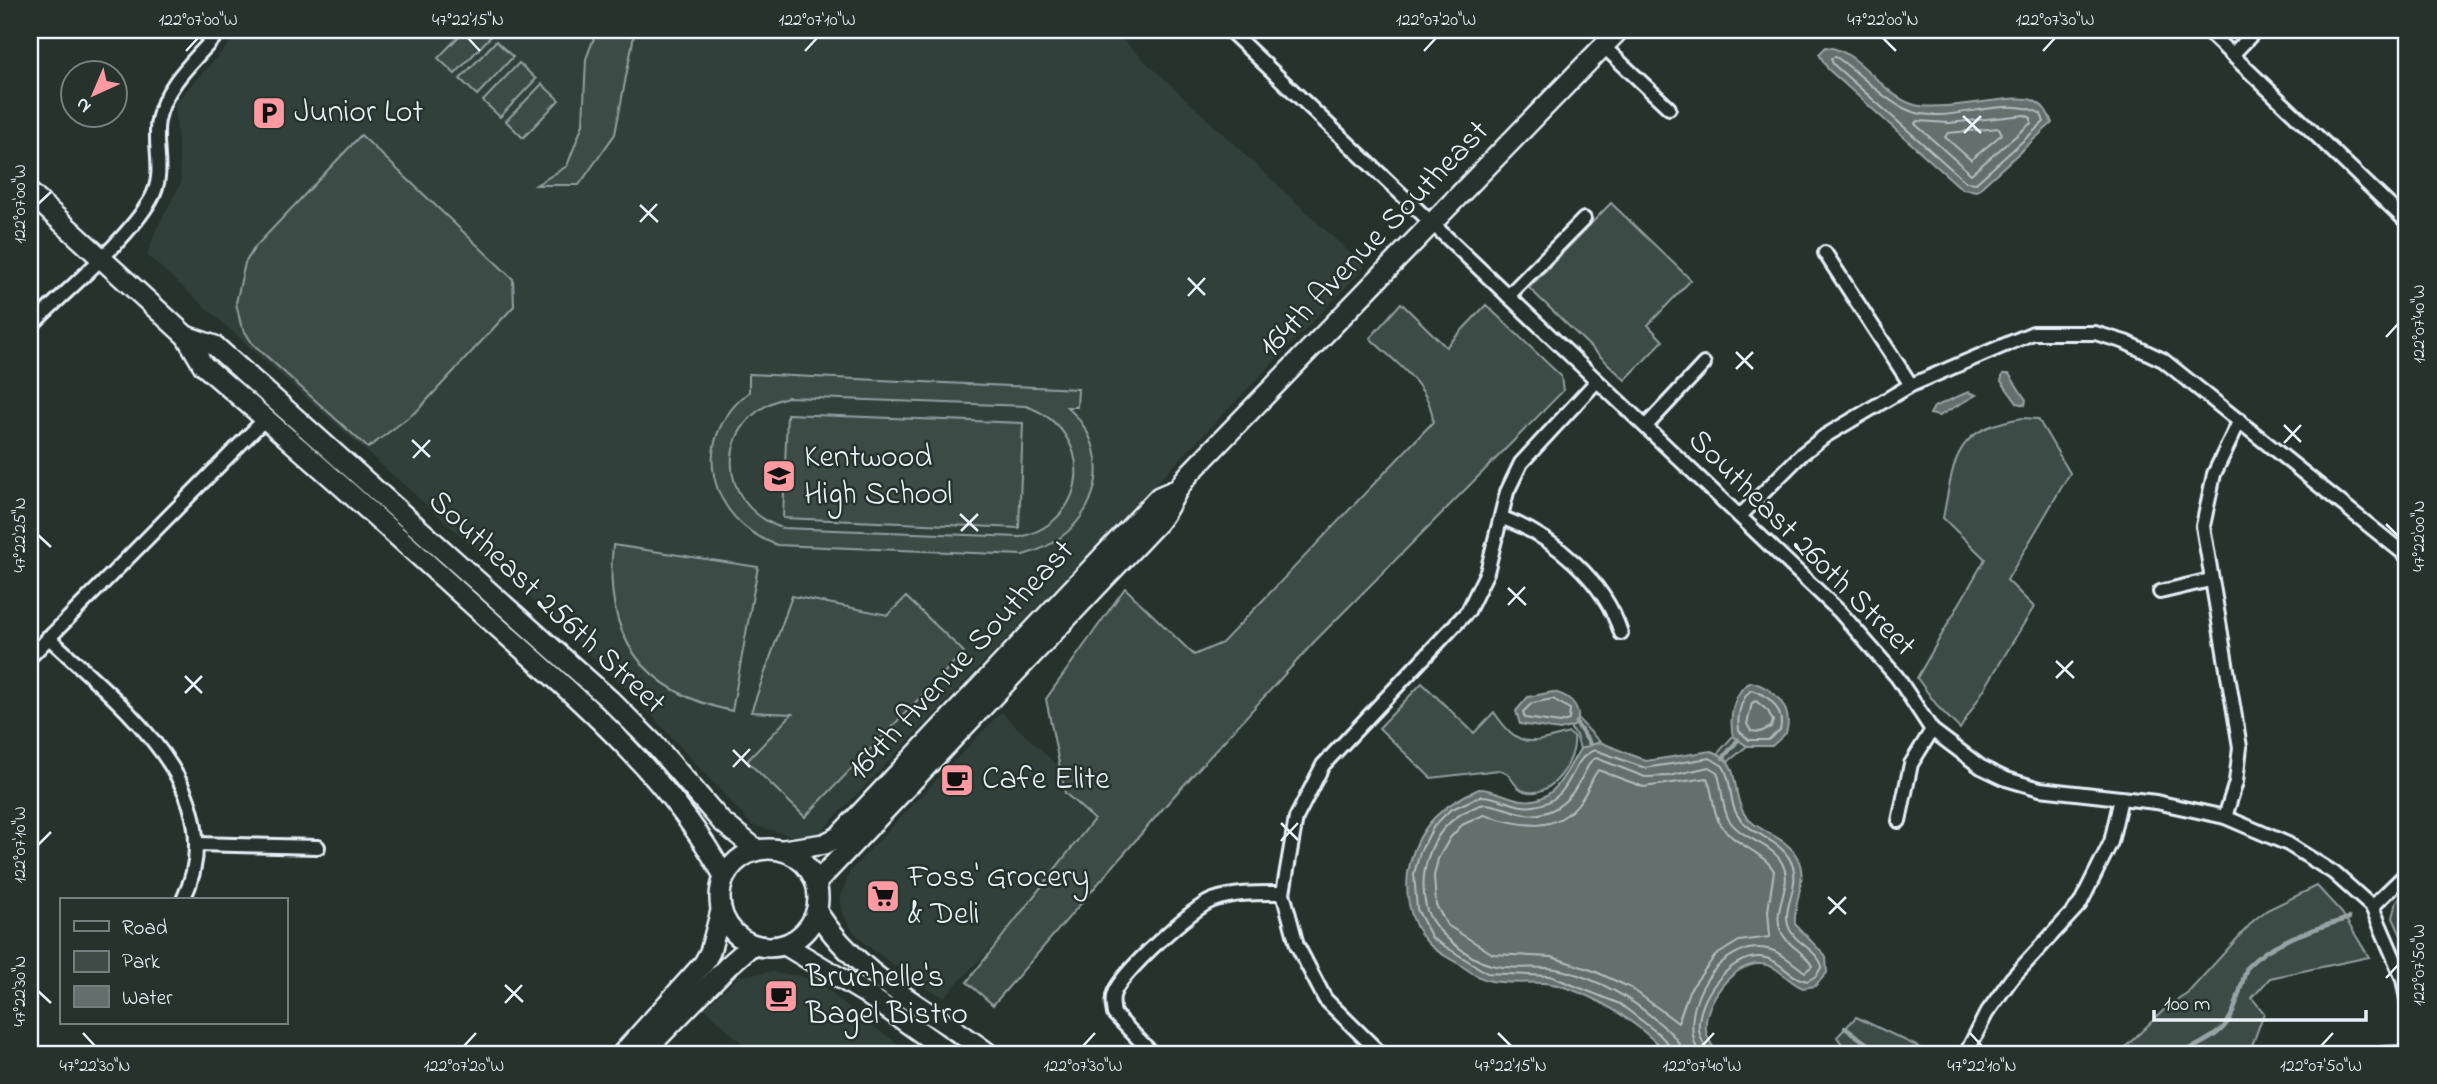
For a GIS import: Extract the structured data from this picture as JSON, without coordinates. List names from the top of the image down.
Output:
{
  "streets": {
    "main road": ["164th Avenue Southeast", "Southeast 256th Street"],
    "street": ["Southeast 260th Street"]
  },
  "crossings": [
    ["164th Avenue Southeast", "Southeast 260th Street"],
    ["164th Avenue Southeast", "Southeast 256th Street"]
  ],
  "places": {
    "parking": ["Junior Lot"],
    "school or university": ["Kentwood High School"],
    "cafe": ["Cafe Elite", "Bruchelle's Bagel Bistro"],
    "supermarket": ["Foss' Grocery & Deli"]
  },
  "legend": ["Road", "Park", "Water"],
  "scale_bar": "100 m",
  "north": "bottom left",
  "coordinates": [
    "122°07'00\"W",
    "47°22'15\"N",
    "122°07'10\"W",
    "122°07'20\"W",
    "47°22'00\"N",
    "122°07'30\"W",
    "122°07'40\"W",
    "47°22'25\"N",
    "122°07'50\"W",
    "47°22'30\"N",
    "47°22'10\"N"
  ]
}
